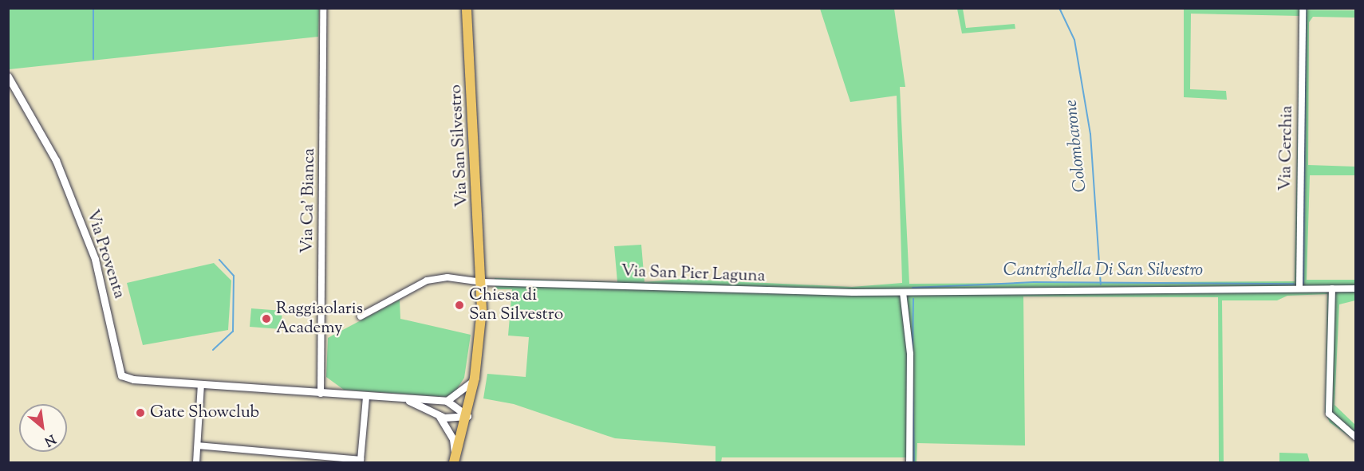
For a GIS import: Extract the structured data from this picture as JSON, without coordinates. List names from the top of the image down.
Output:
{
  "streets": {
    "main road": ["Via San Silvestro"],
    "street": [
      "Via Cerchia",
      "Via Ca' Bianca",
      "Via Proventa",
      "Via San Pier Laguna"
    ]
  },
  "crossings": [
    ["Via San Silvestro", "Via Proventa"],
    ["Via San Silvestro", "Via San Pier Laguna"],
    ["Via Cerchia", "Via San Pier Laguna"],
    ["Via Ca' Bianca", "Via Proventa"]
  ],
  "water": ["Colombarone", "Cantrighella Di San Silvestro"],
  "places": ["Chiesa di San Silvestro", "Raggiaolaris Academy", "Gate Showclub"],
  "north": "bottom right"
}
